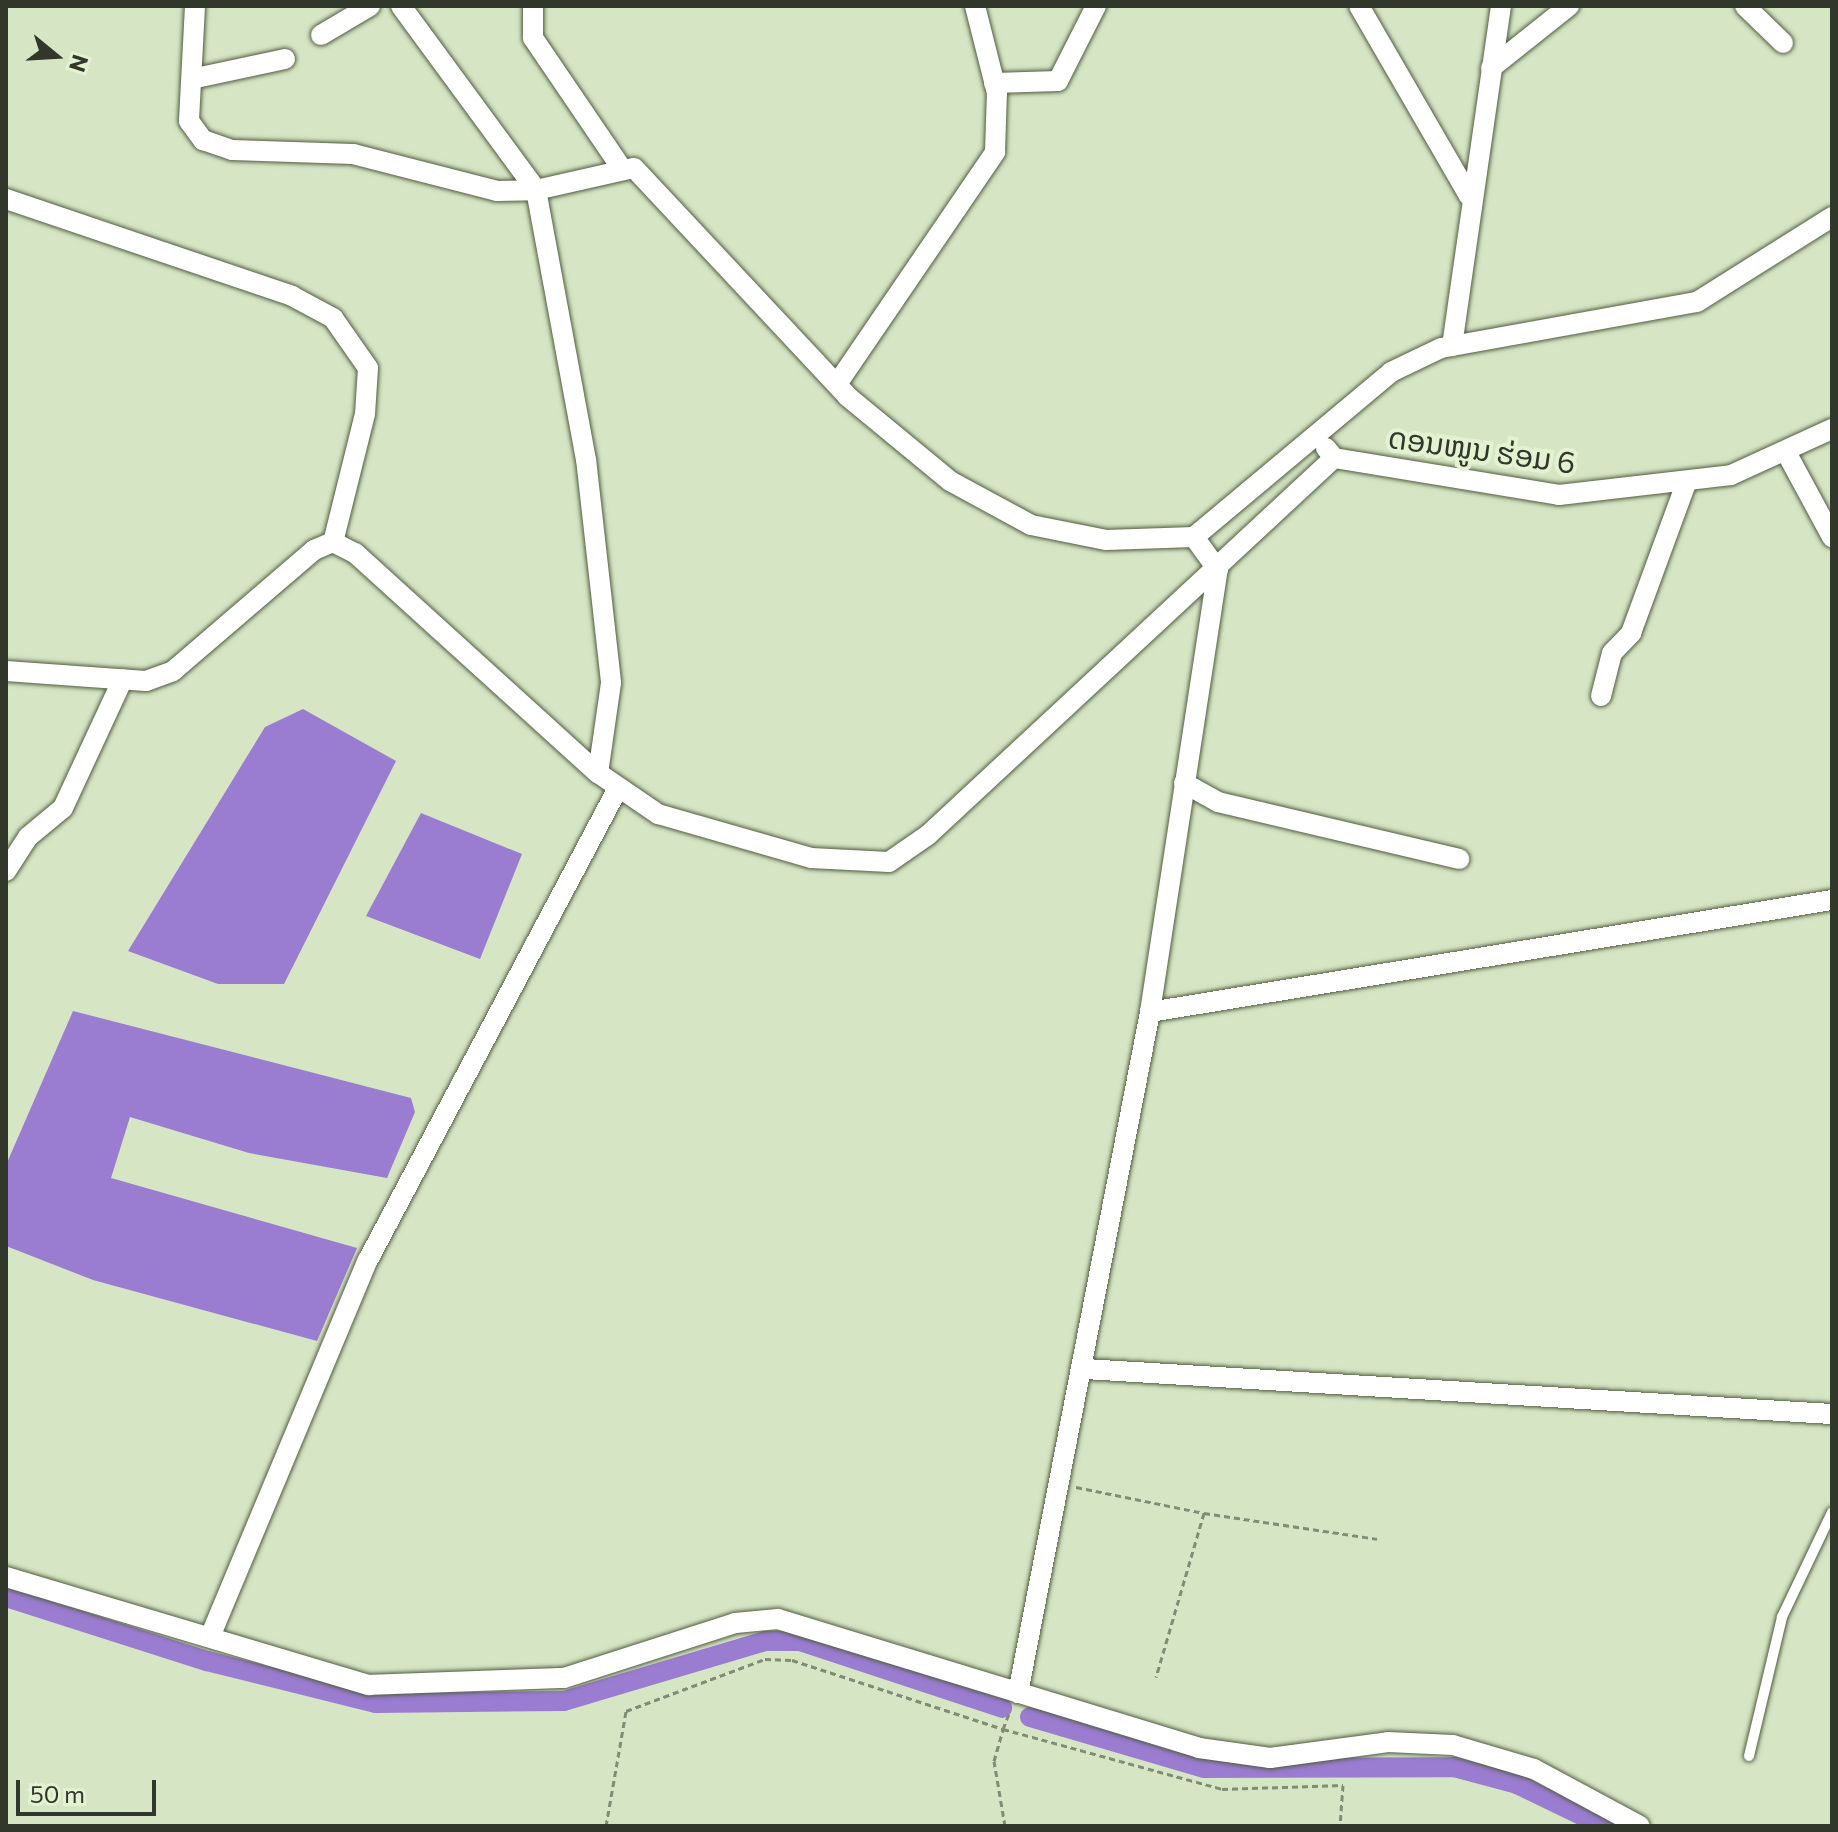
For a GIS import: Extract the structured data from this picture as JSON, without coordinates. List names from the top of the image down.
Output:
{
  "streets": {
    "street": ["ດອນໜູນ ຮ່ອມ 6"]
  },
  "scale_bar": "50 m",
  "north": "right"
}
